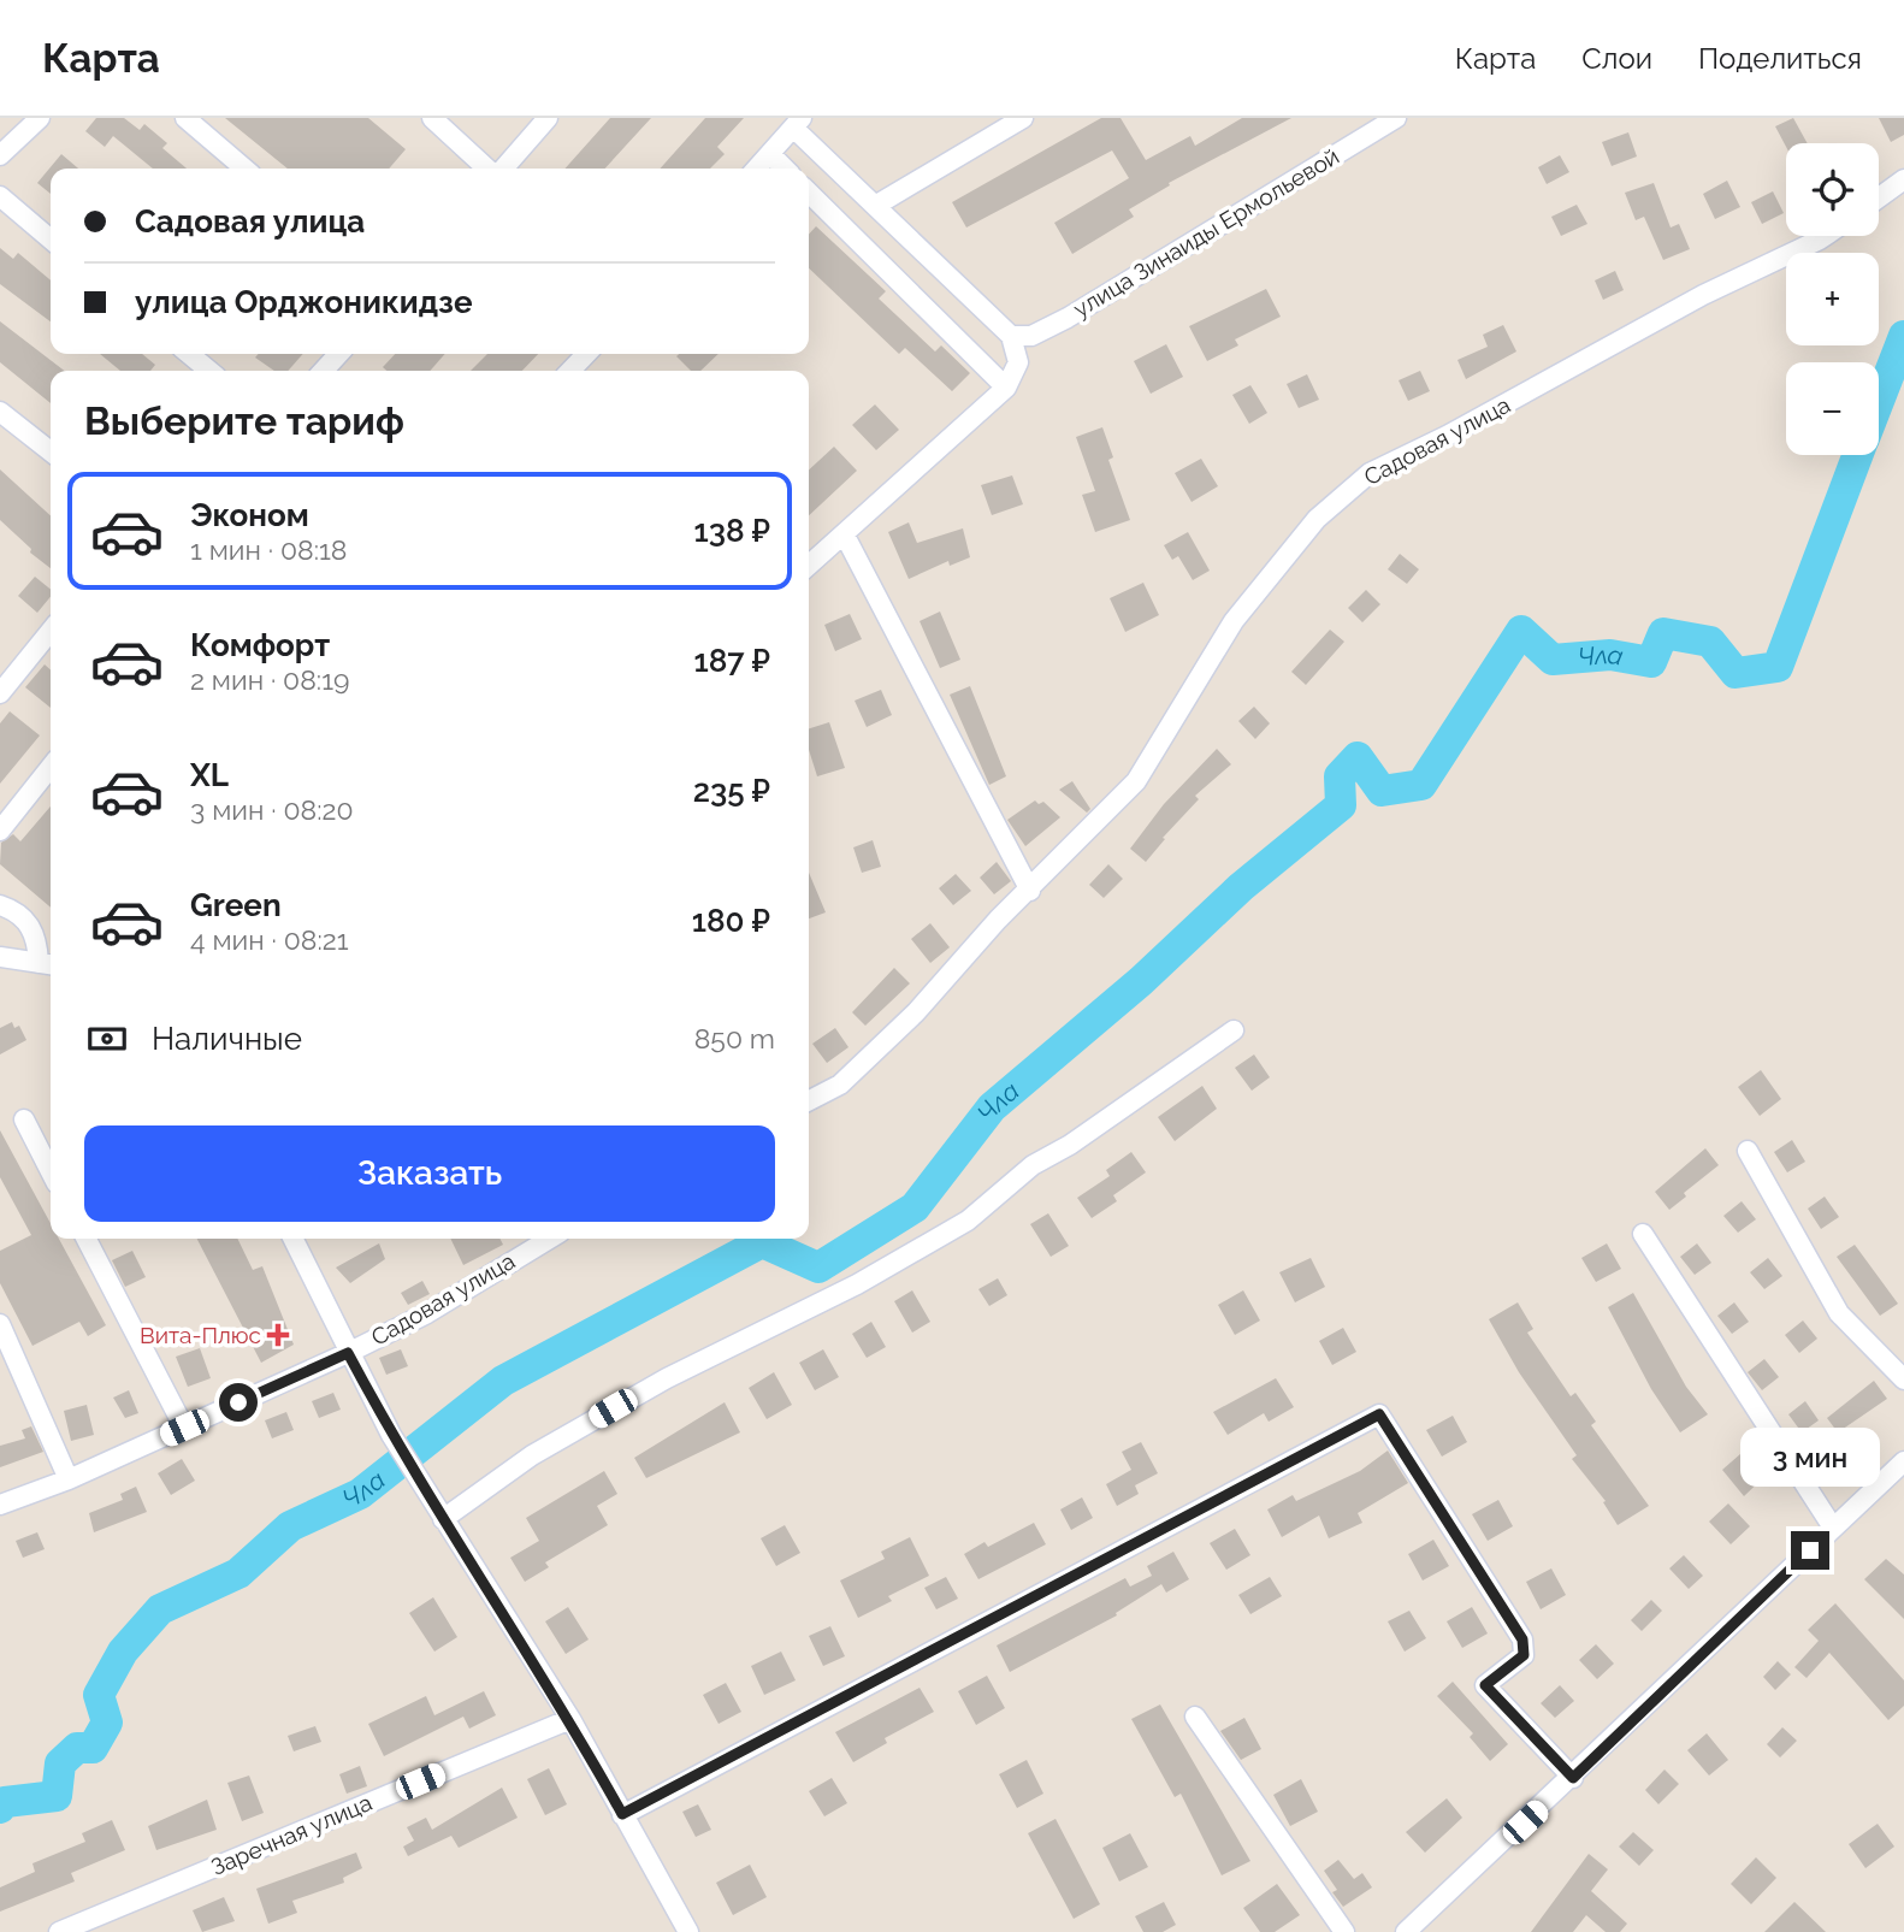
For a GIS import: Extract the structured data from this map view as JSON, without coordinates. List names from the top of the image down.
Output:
{
  "streets": {
    "street": ["улица Зинаиды Ермольевой", "Садовая улица", "Заречная улица"]
  },
  "water": ["Чла"],
  "places": {
    "health": ["Вита-Плюс"]
  },
  "page": {
    "header": "Карта",
    "nav": ["Карта", "Слои", "Поделиться"],
    "map_buttons": ["+", "−"],
    "banner": ["Садовая улица", "улица Орджоникидзе"],
    "heading": "Выберите тариф",
    "list": [
      {
        "name": "Эконом",
        "note": "1 мин · 08:18",
        "value": "138 ₽"
      },
      {
        "name": "Комфорт",
        "note": "2 мин · 08:19",
        "value": "187 ₽"
      },
      {
        "name": "XL",
        "note": "3 мин · 08:20",
        "value": "235 ₽"
      },
      {
        "name": "Green",
        "note": "4 мин · 08:21",
        "value": "180 ₽"
      }
    ],
    "pay": ["Наличные", "850 m"],
    "buttons": "Заказать",
    "bubble": "3 мин"
  }
}
